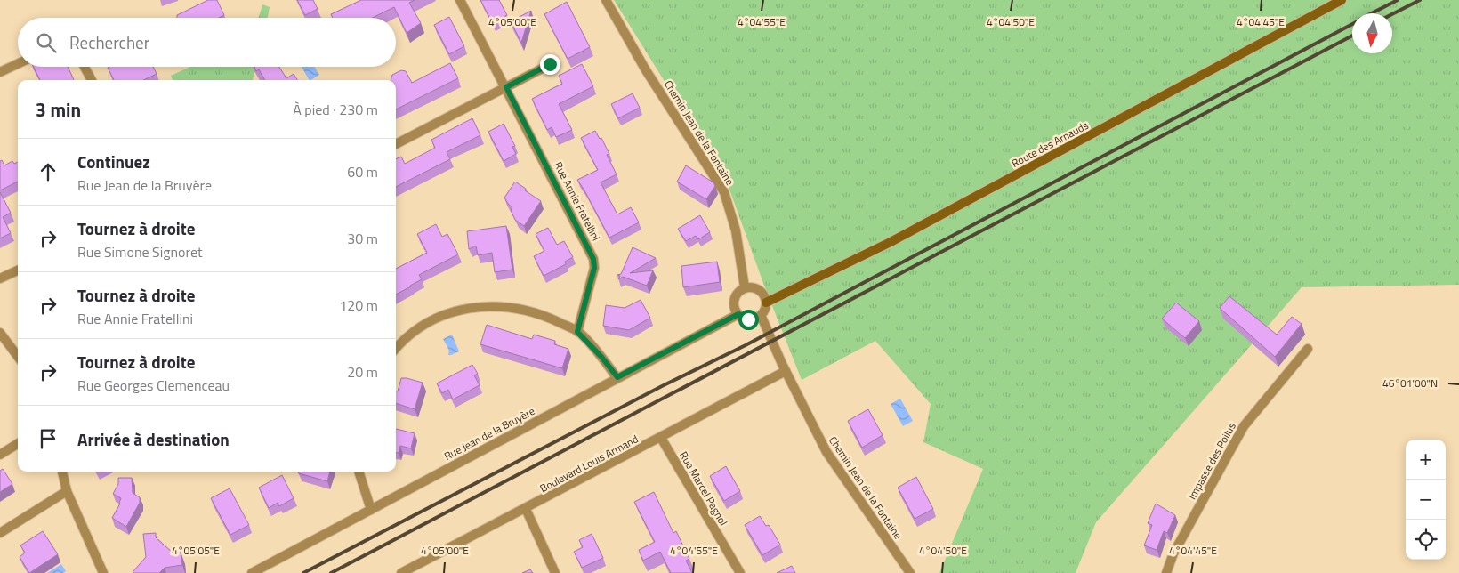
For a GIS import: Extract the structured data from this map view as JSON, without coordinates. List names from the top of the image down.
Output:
{
  "streets": {
    "street": [
      "Chemin Jean de la Fontaine",
      "Route des Arnauds",
      "Rue Annie Fratellini",
      "Rue Jean de la Bruyère",
      "Impasse des Poilus",
      "Boulevard Louis Armand",
      "Rue Marcel Pagnol"
    ]
  },
  "crossings": [
    ["Chemin Jean de la Fontaine", "Route des Arnauds"],
    ["Chemin Jean de la Fontaine", "Rue Jean de la Bruyère"],
    ["Chemin Jean de la Fontaine", "Boulevard Louis Armand"],
    ["Route des Arnauds", "Rue Jean de la Bruyère"],
    ["Boulevard Louis Armand", "Rue Marcel Pagnol"]
  ],
  "north": "bottom",
  "page": {
    "search": "Rechercher",
    "heading": ["3 min", "À pied · 230 m"],
    "list": [
      ["Continuez", "Rue Jean de la Bruyère", "60 m"],
      ["Tournez à droite", "Rue Simone Signoret", "30 m"],
      ["Tournez à droite", "Rue Annie Fratellini", "120 m"],
      ["Tournez à droite", "Rue Georges Clemenceau", "20 m"],
      "Arrivée à destination"
    ],
    "map_buttons": ["+", "−"]
  },
  "coordinates": [
    "4°05'00\"E",
    "4°04'55\"E",
    "4°04'50\"E",
    "4°04'45\"E",
    "46°01'00\"N",
    "4°05'05\"E"
  ]
}
